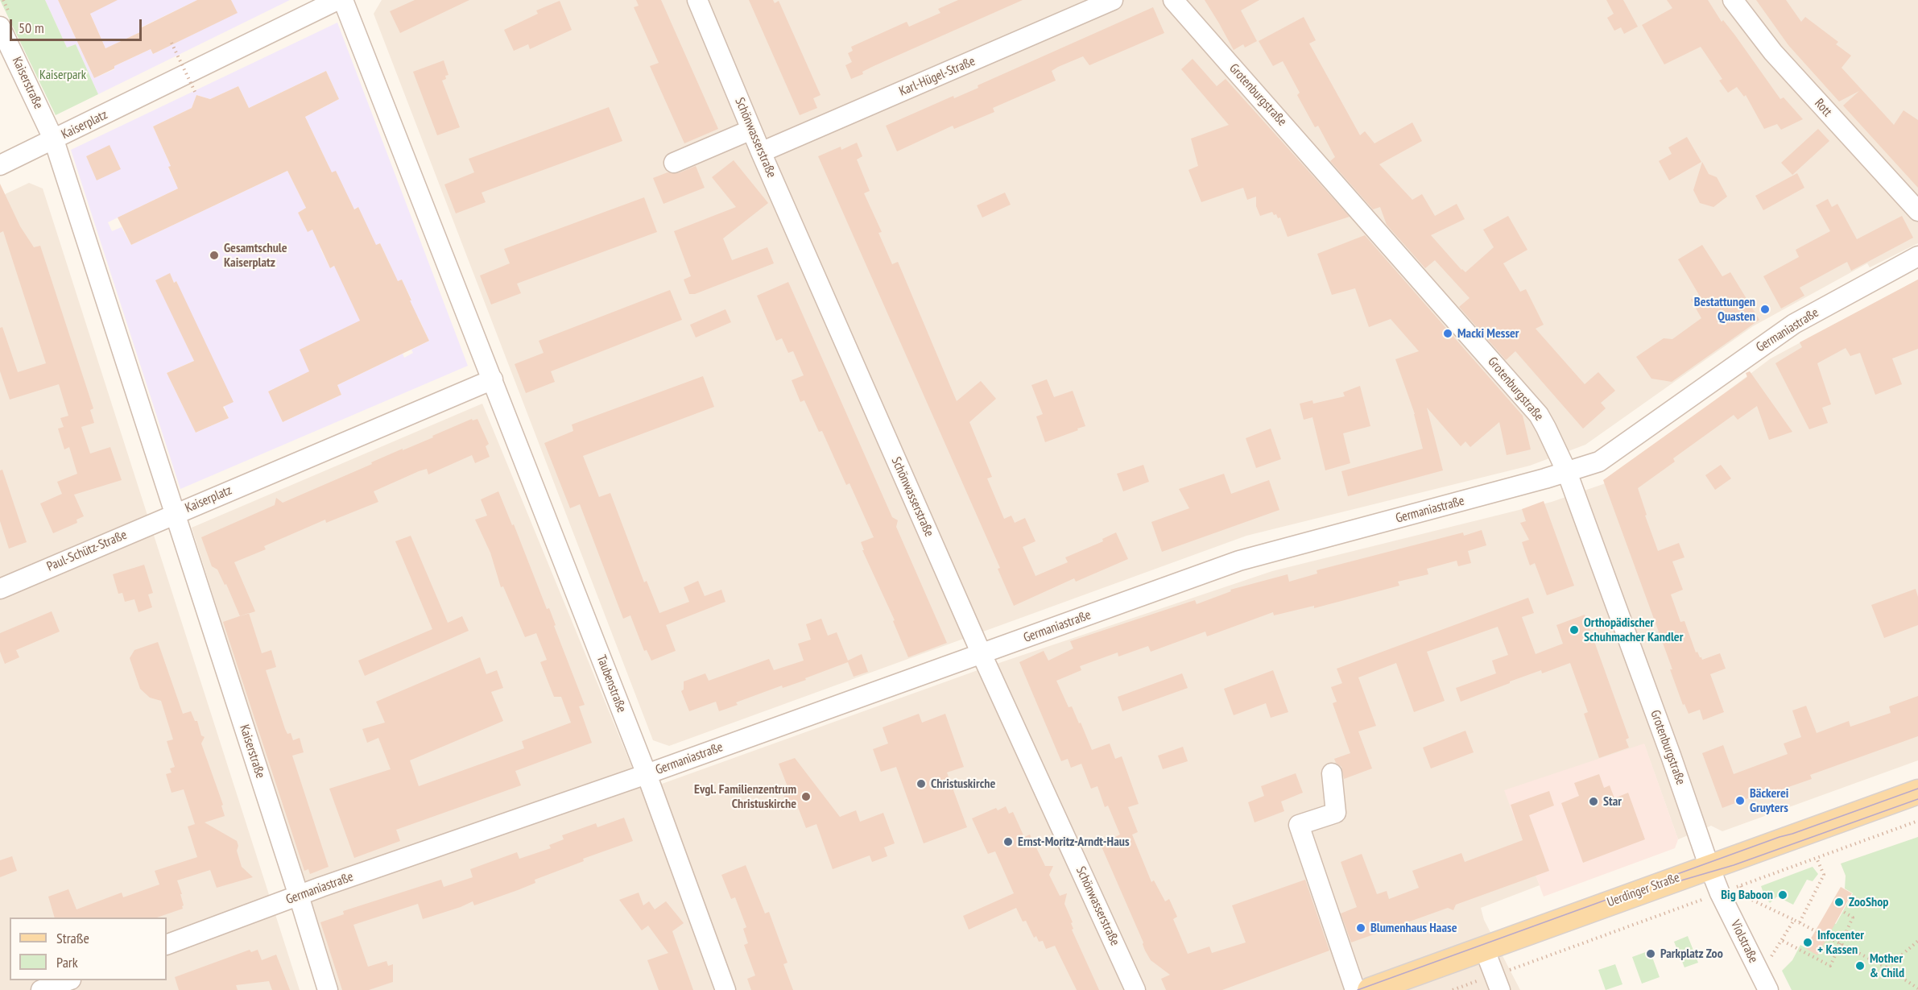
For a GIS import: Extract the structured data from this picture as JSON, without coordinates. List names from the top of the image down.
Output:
{
  "streets": {
    "main road": ["Uerdinger Straße"],
    "street": [
      "Karl-Hügel-Straße",
      "Kaiserstraße",
      "Grotenburgstraße",
      "Rott",
      "Kaiserplatz",
      "Schönwasserstraße",
      "Germaniastraße",
      "Paul-Schütz-Straße",
      "Taubenstraße",
      "Violstraße"
    ]
  },
  "crossings": [
    ["Karl-Hügel-Straße", "Schönwasserstraße"],
    ["Kaiserstraße", "Kaiserplatz"],
    ["Kaiserstraße", "Germaniastraße"],
    ["Kaiserstraße", "Paul-Schütz-Straße"],
    ["Grotenburgstraße", "Germaniastraße"],
    ["Grotenburgstraße", "Uerdinger Straße"],
    ["Grotenburgstraße", "Violstraße"],
    ["Kaiserplatz", "Paul-Schütz-Straße"],
    ["Kaiserplatz", "Taubenstraße"],
    ["Schönwasserstraße", "Germaniastraße"],
    ["Germaniastraße", "Taubenstraße"],
    ["Uerdinger Straße", "Violstraße"]
  ],
  "parks": ["Kaiserpark"],
  "places": [
    "Gesamtschule Kaiserplatz",
    "Bestattungen Quasten",
    "Macki Messer",
    "Orthopädischer Schuhmacher Kandler",
    "Christuskirche",
    "Evgl. Familienzentrum Christuskirche",
    "Bäckerei Gruyters",
    "Star",
    "Ernst-Moritz-Arndt-Haus",
    "Big Baboon",
    "ZooShop",
    "Blumenhaus Haase",
    "Infocenter + Kassen",
    "Parkplatz Zoo",
    "Mother & Child"
  ],
  "legend": ["Straße", "Park"],
  "scale_bar": "50 m"
}
